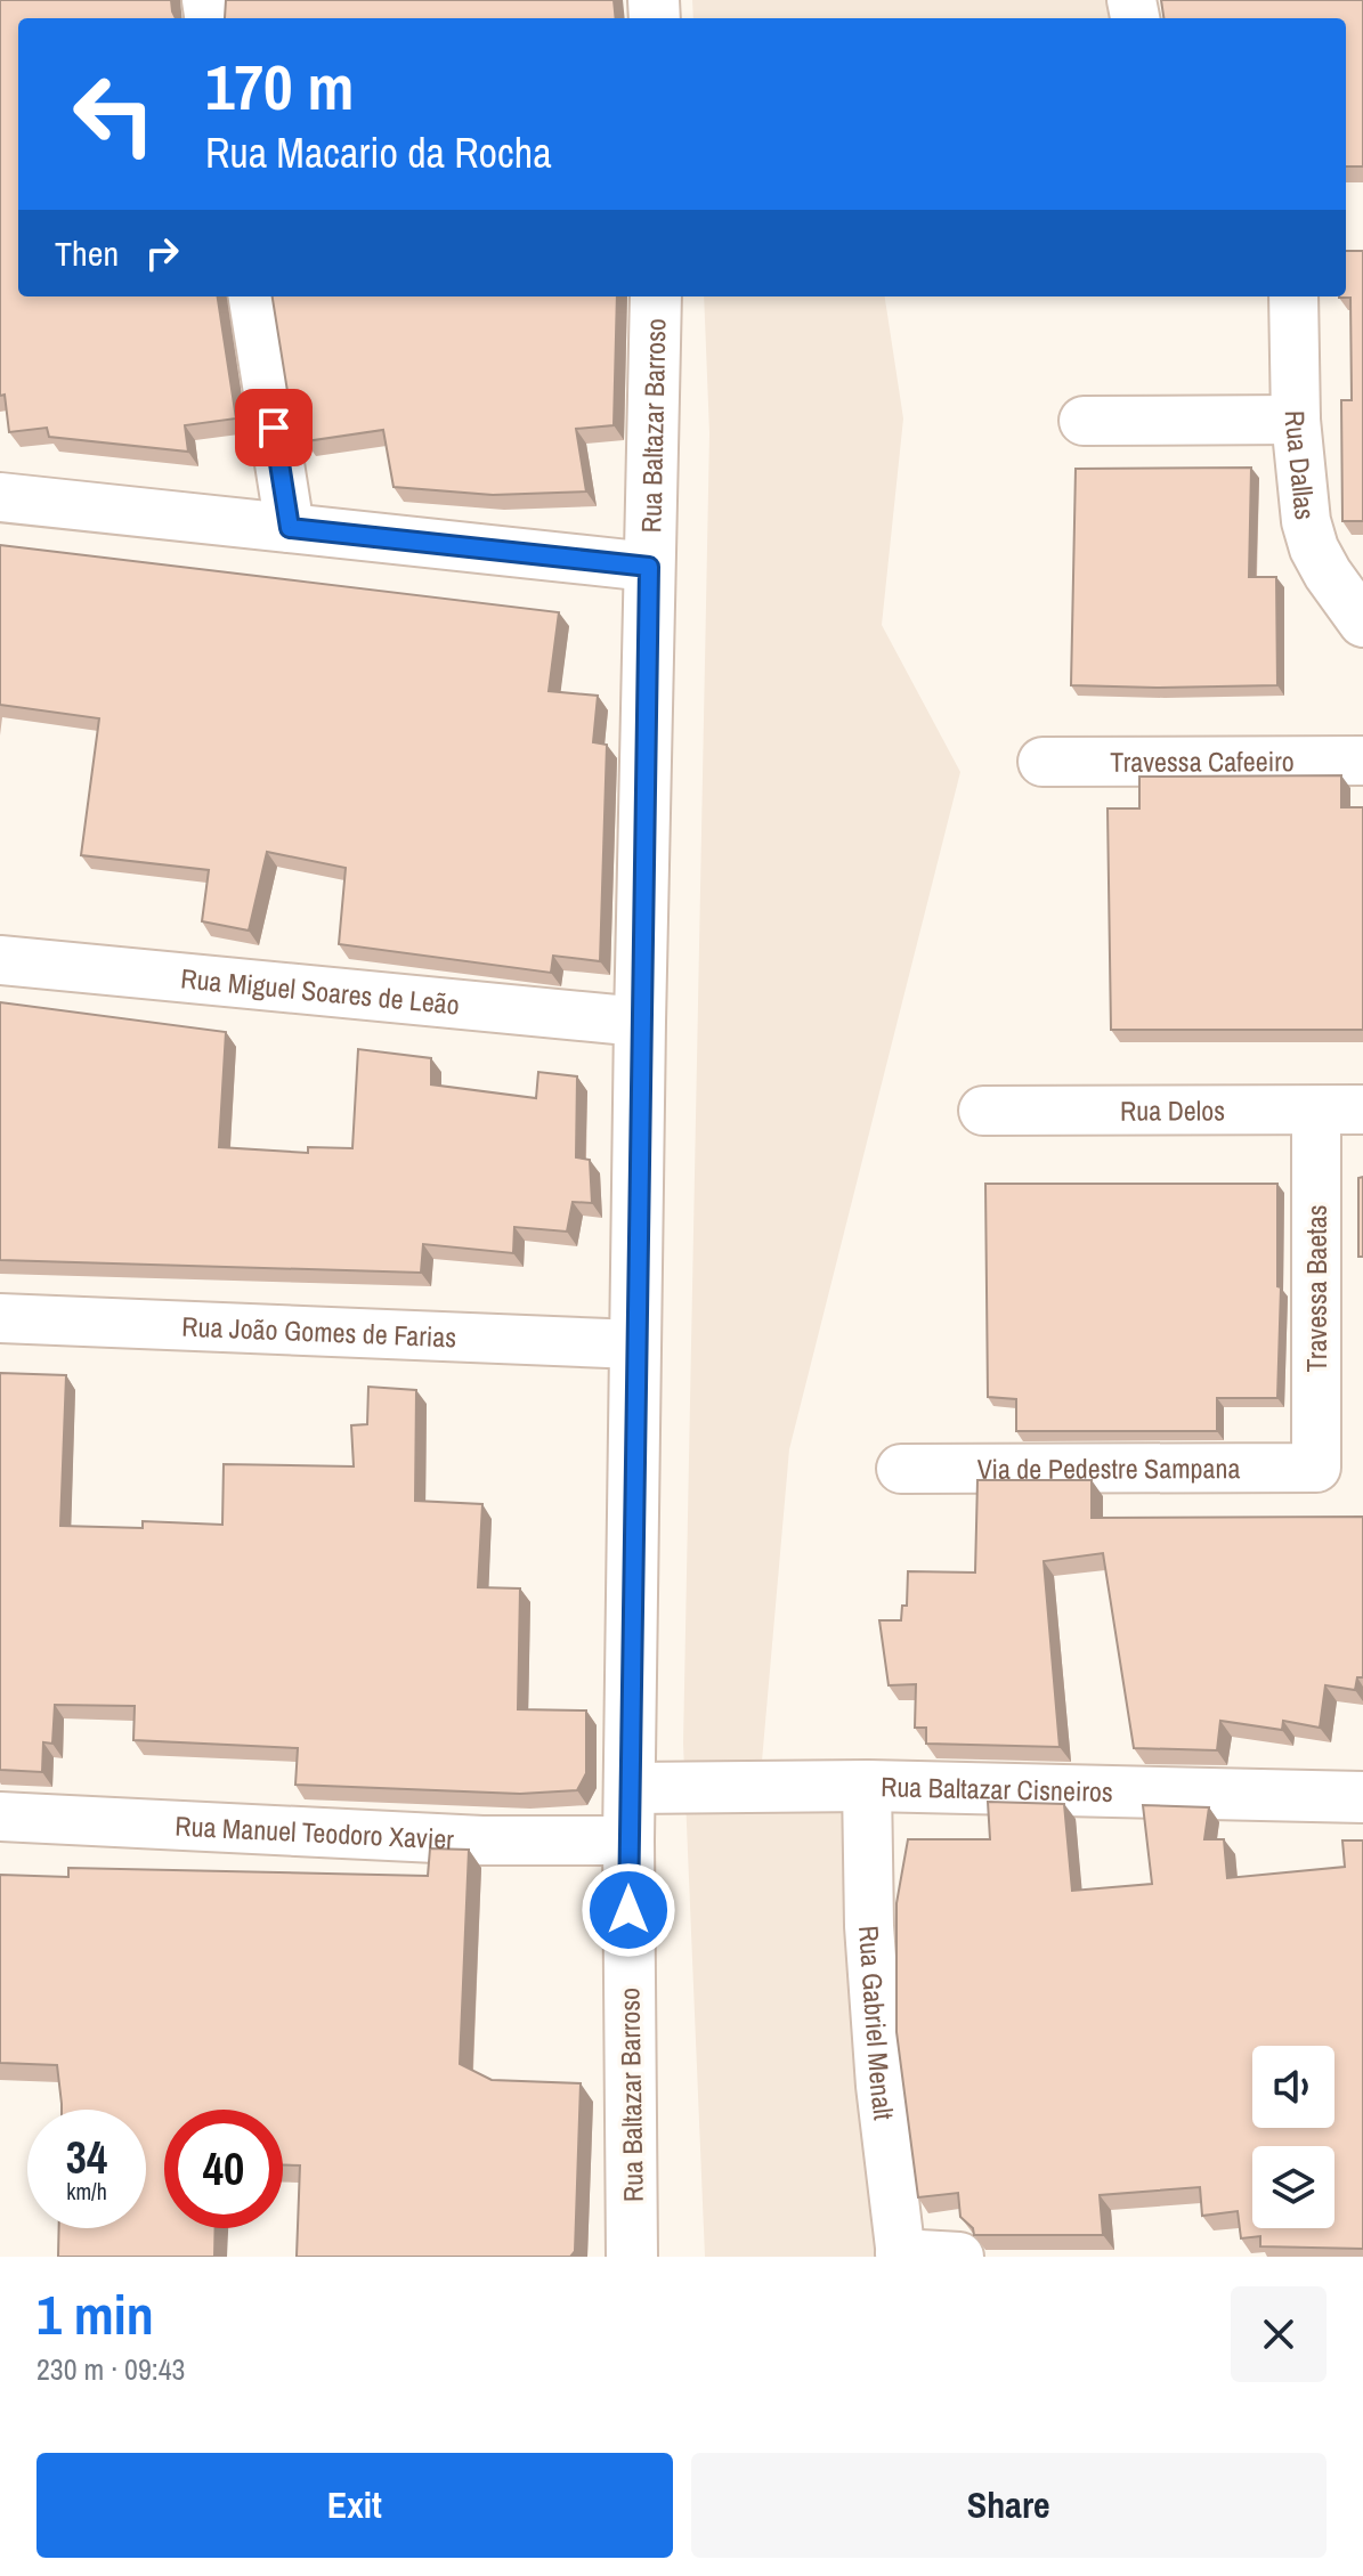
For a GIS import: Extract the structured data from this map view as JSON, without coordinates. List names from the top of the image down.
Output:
{
  "streets": {
    "street": [
      "Rua Baltazar Barroso",
      "Rua Dallas",
      "Travessa Cafeeiro",
      "Rua Miguel Soares de Leão",
      "Rua Delos",
      "Travessa Baetas",
      "Rua João Gomes de Farias",
      "Via de Pedestre Sampana",
      "Rua Baltazar Cisneiros",
      "Rua Manuel Teodoro Xavier",
      "Rua Gabriel Menalt"
    ]
  },
  "crossings": [
    ["Rua Baltazar Barroso", "Rua Miguel Soares de Leão"],
    ["Rua Baltazar Barroso", "Rua João Gomes de Farias"],
    ["Rua Baltazar Barroso", "Rua Baltazar Cisneiros"],
    ["Rua Baltazar Barroso", "Rua Manuel Teodoro Xavier"],
    ["Rua Delos", "Travessa Baetas"],
    ["Travessa Baetas", "Via de Pedestre Sampana"],
    ["Rua Baltazar Cisneiros", "Rua Gabriel Menalt"]
  ],
  "page": {
    "turn": ["170 m", "Rua Macario da Rocha"],
    "then": "Then",
    "speed": "34 km/h",
    "limit": "40",
    "heading": ["1 min", "230 m · 09:43"],
    "buttons": ["Exit", "Share"]
  }
}
